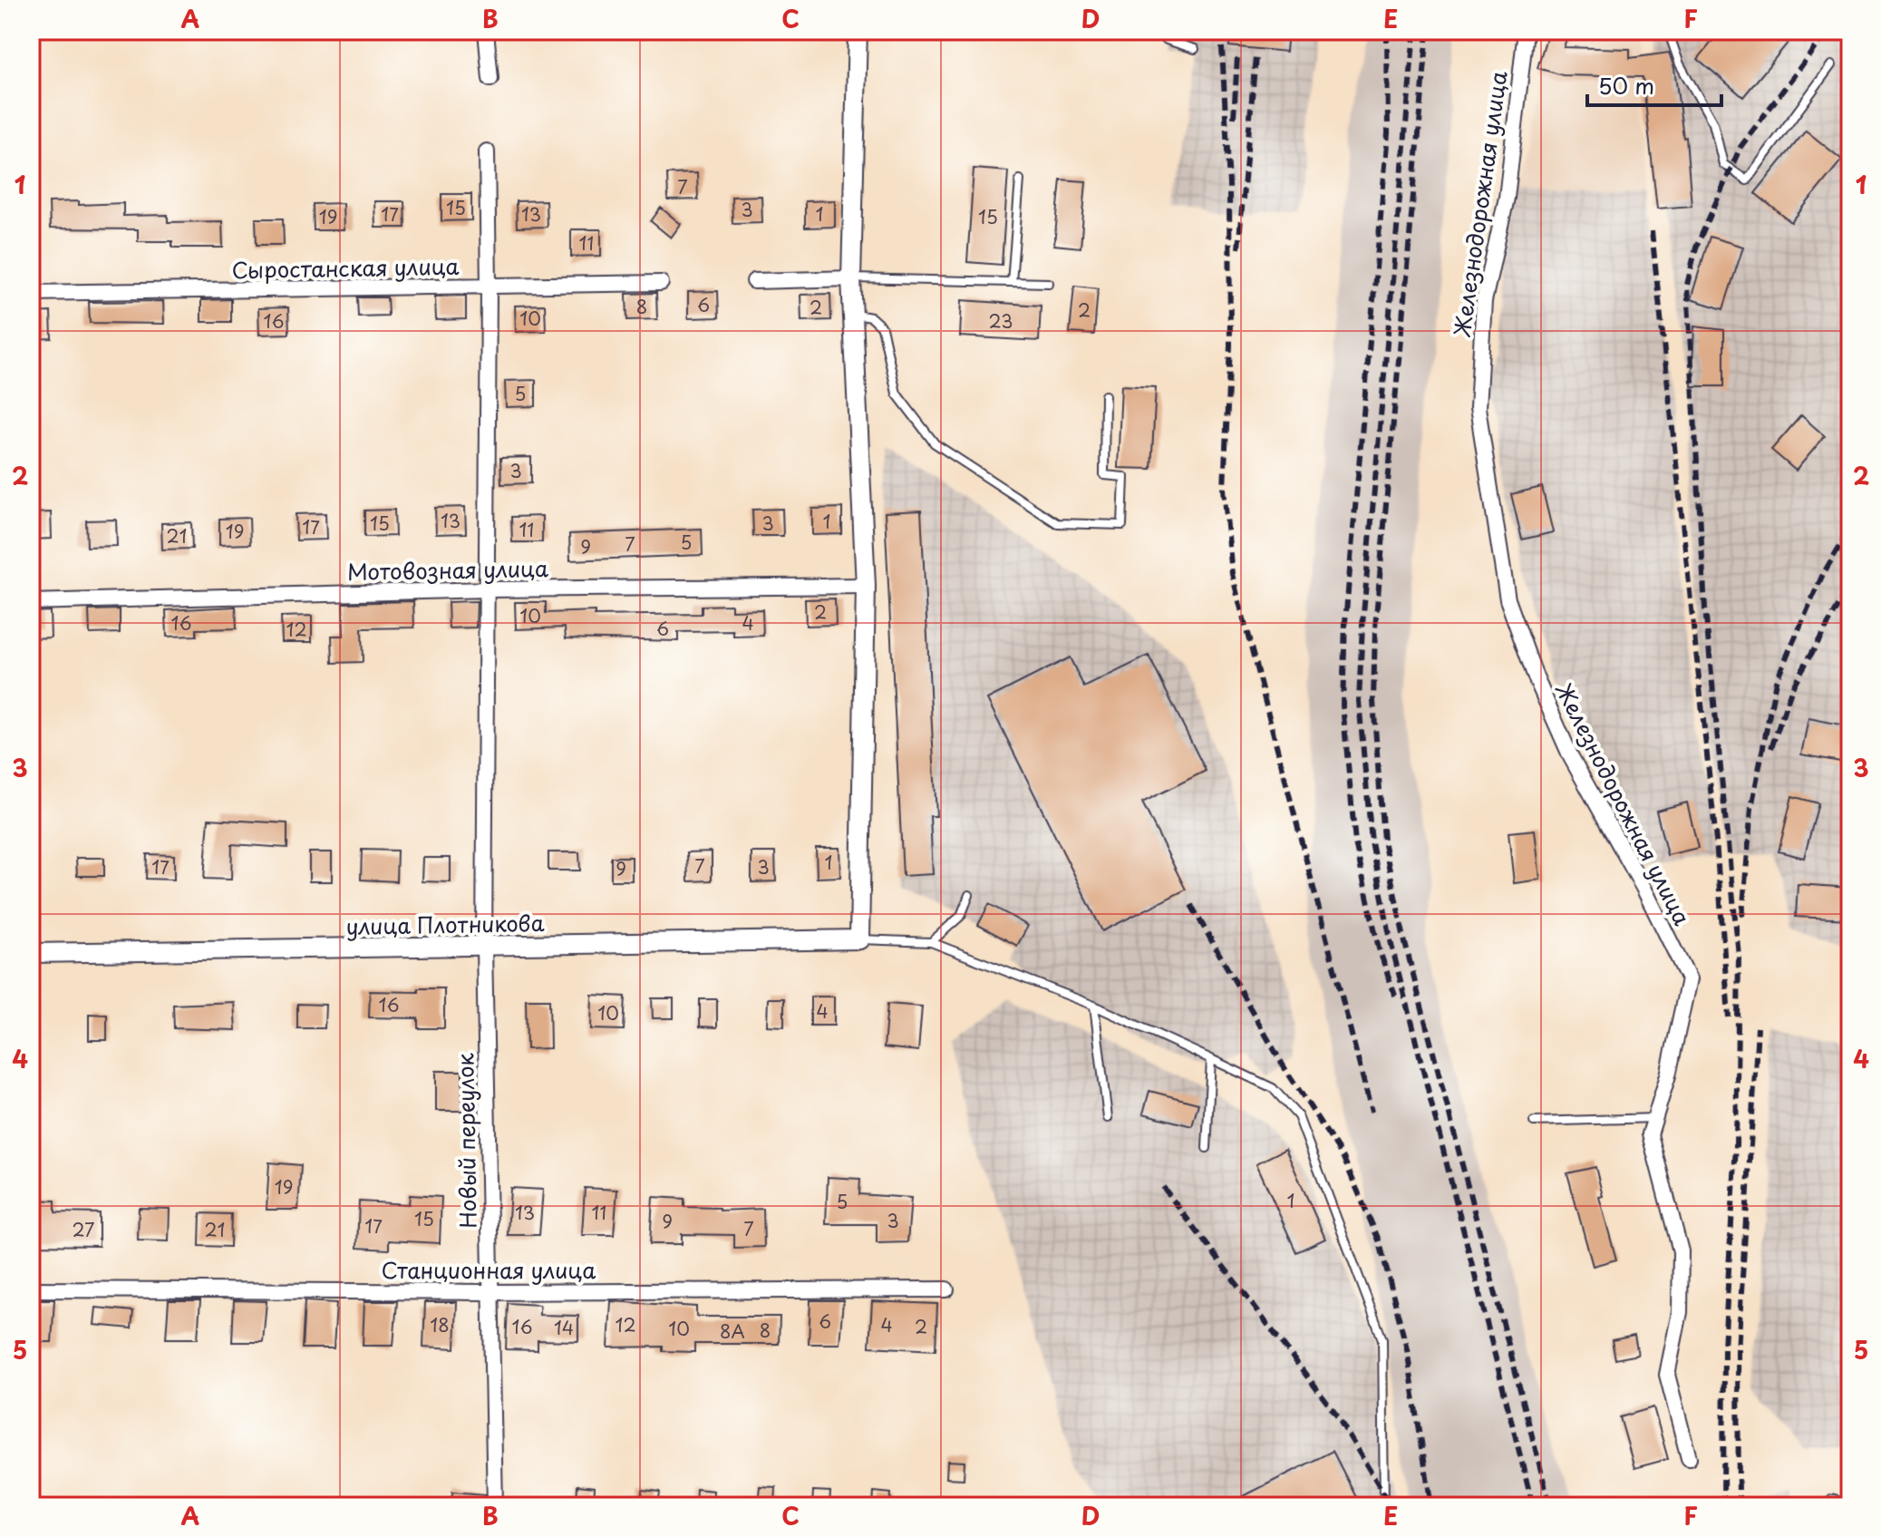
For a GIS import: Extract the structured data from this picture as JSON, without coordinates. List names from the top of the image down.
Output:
{
  "streets": {
    "street": [
      "Железнодорожная улица",
      "Сыростанская улица",
      "Мотовозная улица",
      "улица Плотникова",
      "Новый переулок",
      "Станционная улица"
    ]
  },
  "crossings": [
    ["Сыростанская улица", "Новый переулок"],
    ["Мотовозная улица", "Новый переулок"],
    ["улица Плотникова", "Новый переулок"],
    ["Новый переулок", "Станционная улица"]
  ],
  "house_numbers": [
    "7",
    "15",
    "3",
    "17",
    "13",
    "1",
    "19",
    "15",
    "11",
    "6",
    "8",
    "2",
    "2",
    "10",
    "16",
    "23",
    "5",
    "3",
    "13",
    "1",
    "15",
    "3",
    "17",
    "11",
    "19",
    "21",
    "5",
    "7",
    "9",
    "2",
    "10",
    "16",
    "4",
    "6",
    "12",
    "1",
    "7",
    "17",
    "3",
    "9",
    "16",
    "4",
    "10",
    "19",
    "1",
    "5",
    "13",
    "11",
    "15",
    "3",
    "9",
    "17",
    "7",
    "27",
    "21",
    "6",
    "18",
    "12",
    "4",
    "16",
    "2",
    "14",
    "10",
    "8",
    "8А"
  ],
  "scale_bar": "50 m",
  "grid": {
    "columns": [
      "A",
      "B",
      "C",
      "D",
      "E",
      "F"
    ],
    "rows": [
      "1",
      "2",
      "3",
      "4",
      "5"
    ]
  }
}
